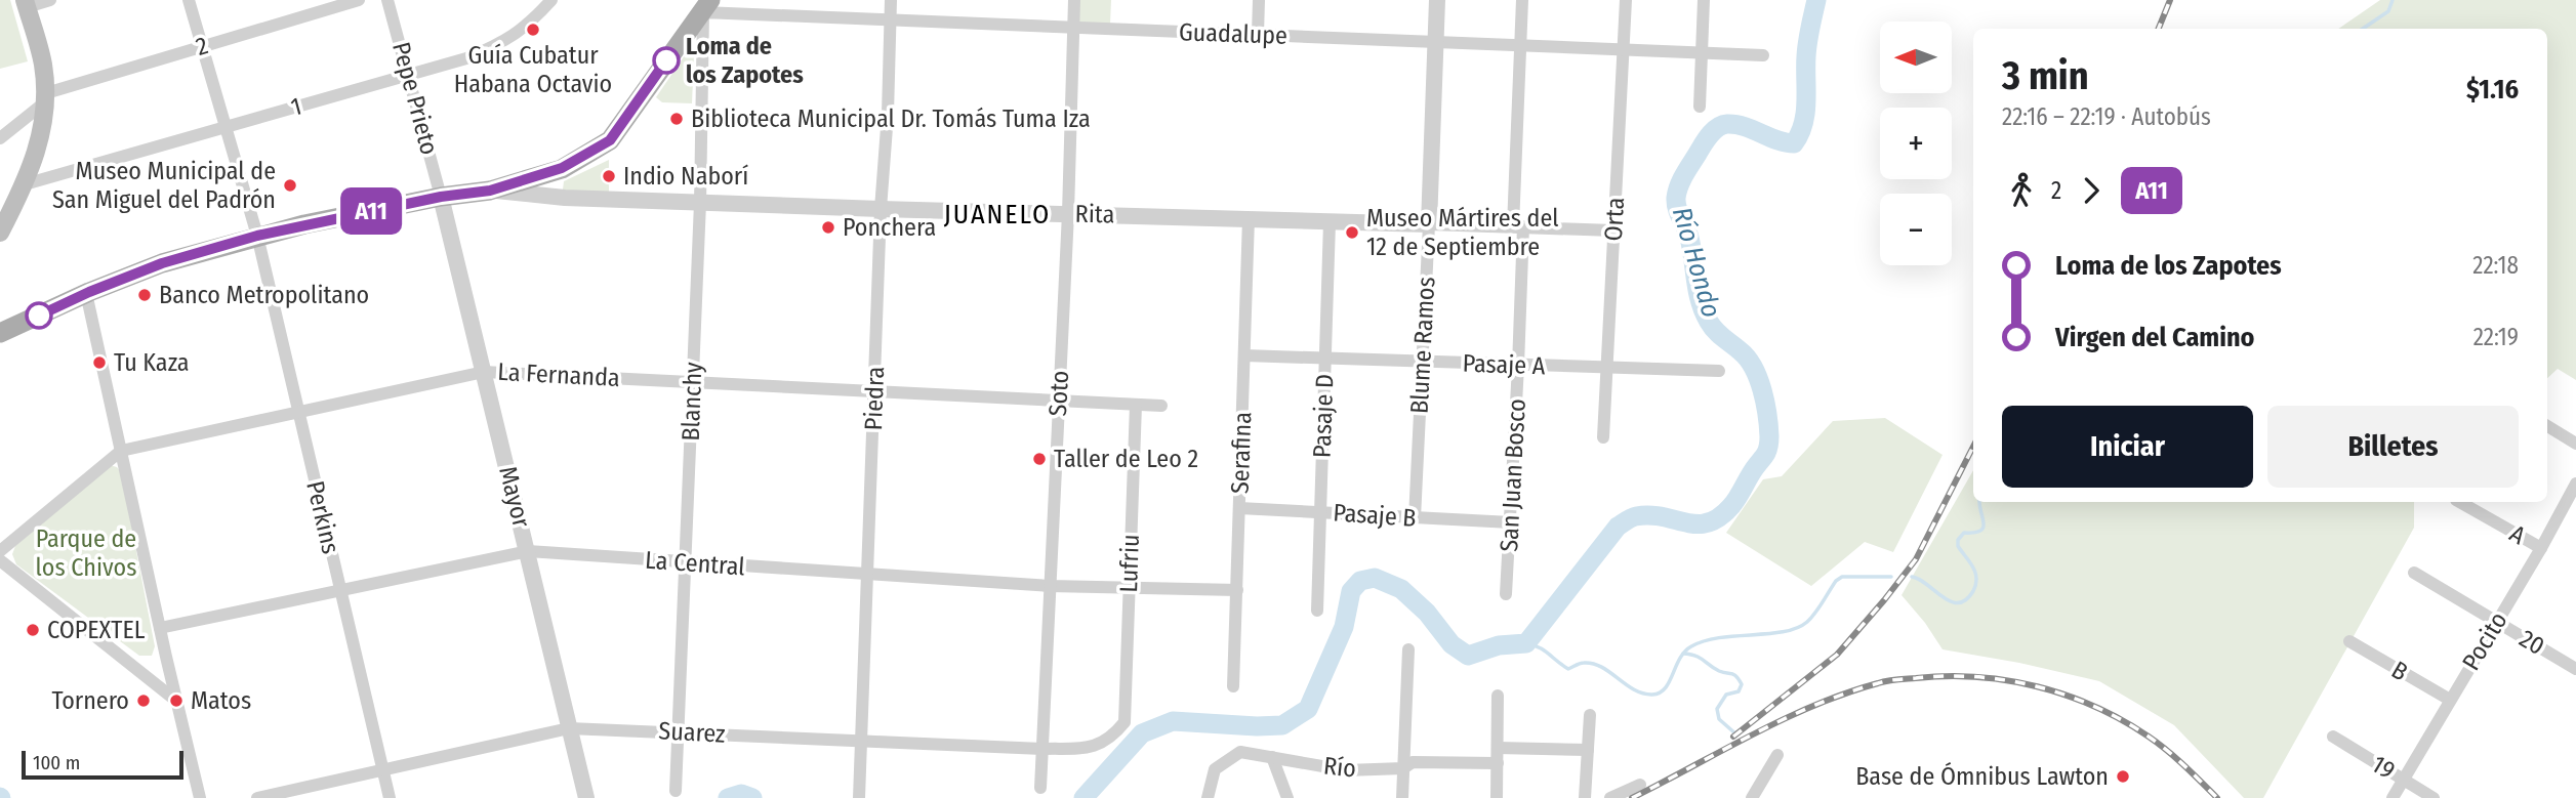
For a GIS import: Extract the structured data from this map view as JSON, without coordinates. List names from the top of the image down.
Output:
{
  "streets": {
    "street": [
      "Guadalupe",
      "2",
      "Pepe Prieto",
      "1",
      "Rita",
      "Orta",
      "Blume Ramos",
      "Pasaje A",
      "La Fernanda",
      "Soto",
      "Piedra",
      "Blanchy",
      "Pasaje D",
      "Serafina",
      "San Juan Bosco",
      "Mayor",
      "Pasaje B",
      "Perkins",
      "A",
      "La Central",
      "Lufriu",
      "Pocito",
      "20",
      "B",
      "Suarez",
      "Río",
      "19"
    ]
  },
  "crossings": [
    ["Guadalupe", "Orta"],
    ["Guadalupe", "Blume Ramos"],
    ["Guadalupe", "Soto"],
    ["Guadalupe", "Piedra"],
    ["Guadalupe", "Blanchy"],
    ["Guadalupe", "San Juan Bosco"],
    ["2", "Perkins"],
    ["Pepe Prieto", "1"],
    ["Pepe Prieto", "Mayor"],
    ["1", "Perkins"],
    ["Rita", "Orta"],
    ["Rita", "Blume Ramos"],
    ["Rita", "Soto"],
    ["Rita", "Piedra"],
    ["Rita", "Blanchy"],
    ["Rita", "Pasaje D"],
    ["Rita", "Serafina"],
    ["Rita", "San Juan Bosco"],
    ["Orta", "Pasaje A"],
    ["Blume Ramos", "Pasaje A"],
    ["Blume Ramos", "Pasaje B"],
    ["Pasaje A", "Pasaje D"],
    ["Pasaje A", "Serafina"],
    ["Pasaje A", "San Juan Bosco"],
    ["La Fernanda", "Soto"],
    ["La Fernanda", "Piedra"],
    ["La Fernanda", "Blanchy"],
    ["La Fernanda", "Mayor"],
    ["La Fernanda", "Perkins"],
    ["La Fernanda", "Lufriu"],
    ["Soto", "La Central"],
    ["Soto", "Suarez"],
    ["Piedra", "La Central"],
    ["Piedra", "Suarez"],
    ["Blanchy", "La Central"],
    ["Blanchy", "Suarez"],
    ["Pasaje D", "Pasaje B"],
    ["Serafina", "Pasaje B"],
    ["Serafina", "La Central"],
    ["San Juan Bosco", "Pasaje B"],
    ["Mayor", "La Central"],
    ["Mayor", "Suarez"],
    ["Perkins", "La Central"],
    ["Perkins", "Suarez"],
    ["A", "Pocito"],
    ["La Central", "Lufriu"],
    ["Lufriu", "Suarez"],
    ["Pocito", "20"],
    ["Pocito", "B"],
    ["Pocito", "19"]
  ],
  "districts": ["JUANELO"],
  "water": ["Río Hondo"],
  "parks": ["Parque de los Chivos"],
  "places": [
    "Guía Cubatur Habana Octavio",
    "Loma de los Zapotes",
    "Biblioteca Municipal Dr. Tomás Tuma Iza",
    "Indio Naborí",
    "Museo Municipal de San Miguel del Padrón",
    "Ponchera",
    "Museo Mártires del 12 de Septiembre",
    "Banco Metropolitano",
    "Tu Kaza",
    "Taller de Leo 2",
    "COPEXTEL",
    "Tornero",
    "Matos",
    "Base de Ómnibus Lawton"
  ],
  "lines": ["bus line A11"],
  "scale_bar": "100 m",
  "north": "left",
  "page": {
    "on_map": "A11",
    "map_buttons": ["+", "−"],
    "heading": ["3 min", "22:16 – 22:19 · Autobús", "$1.16"],
    "legs": ["2", "A11"],
    "list": [
      {
        "name": "Loma de los Zapotes",
        "value": "22:18"
      },
      {
        "name": "Virgen del Camino",
        "value": "22:19"
      }
    ],
    "buttons": ["Iniciar", "Billetes"],
    "scale": "100 m"
  }
}
